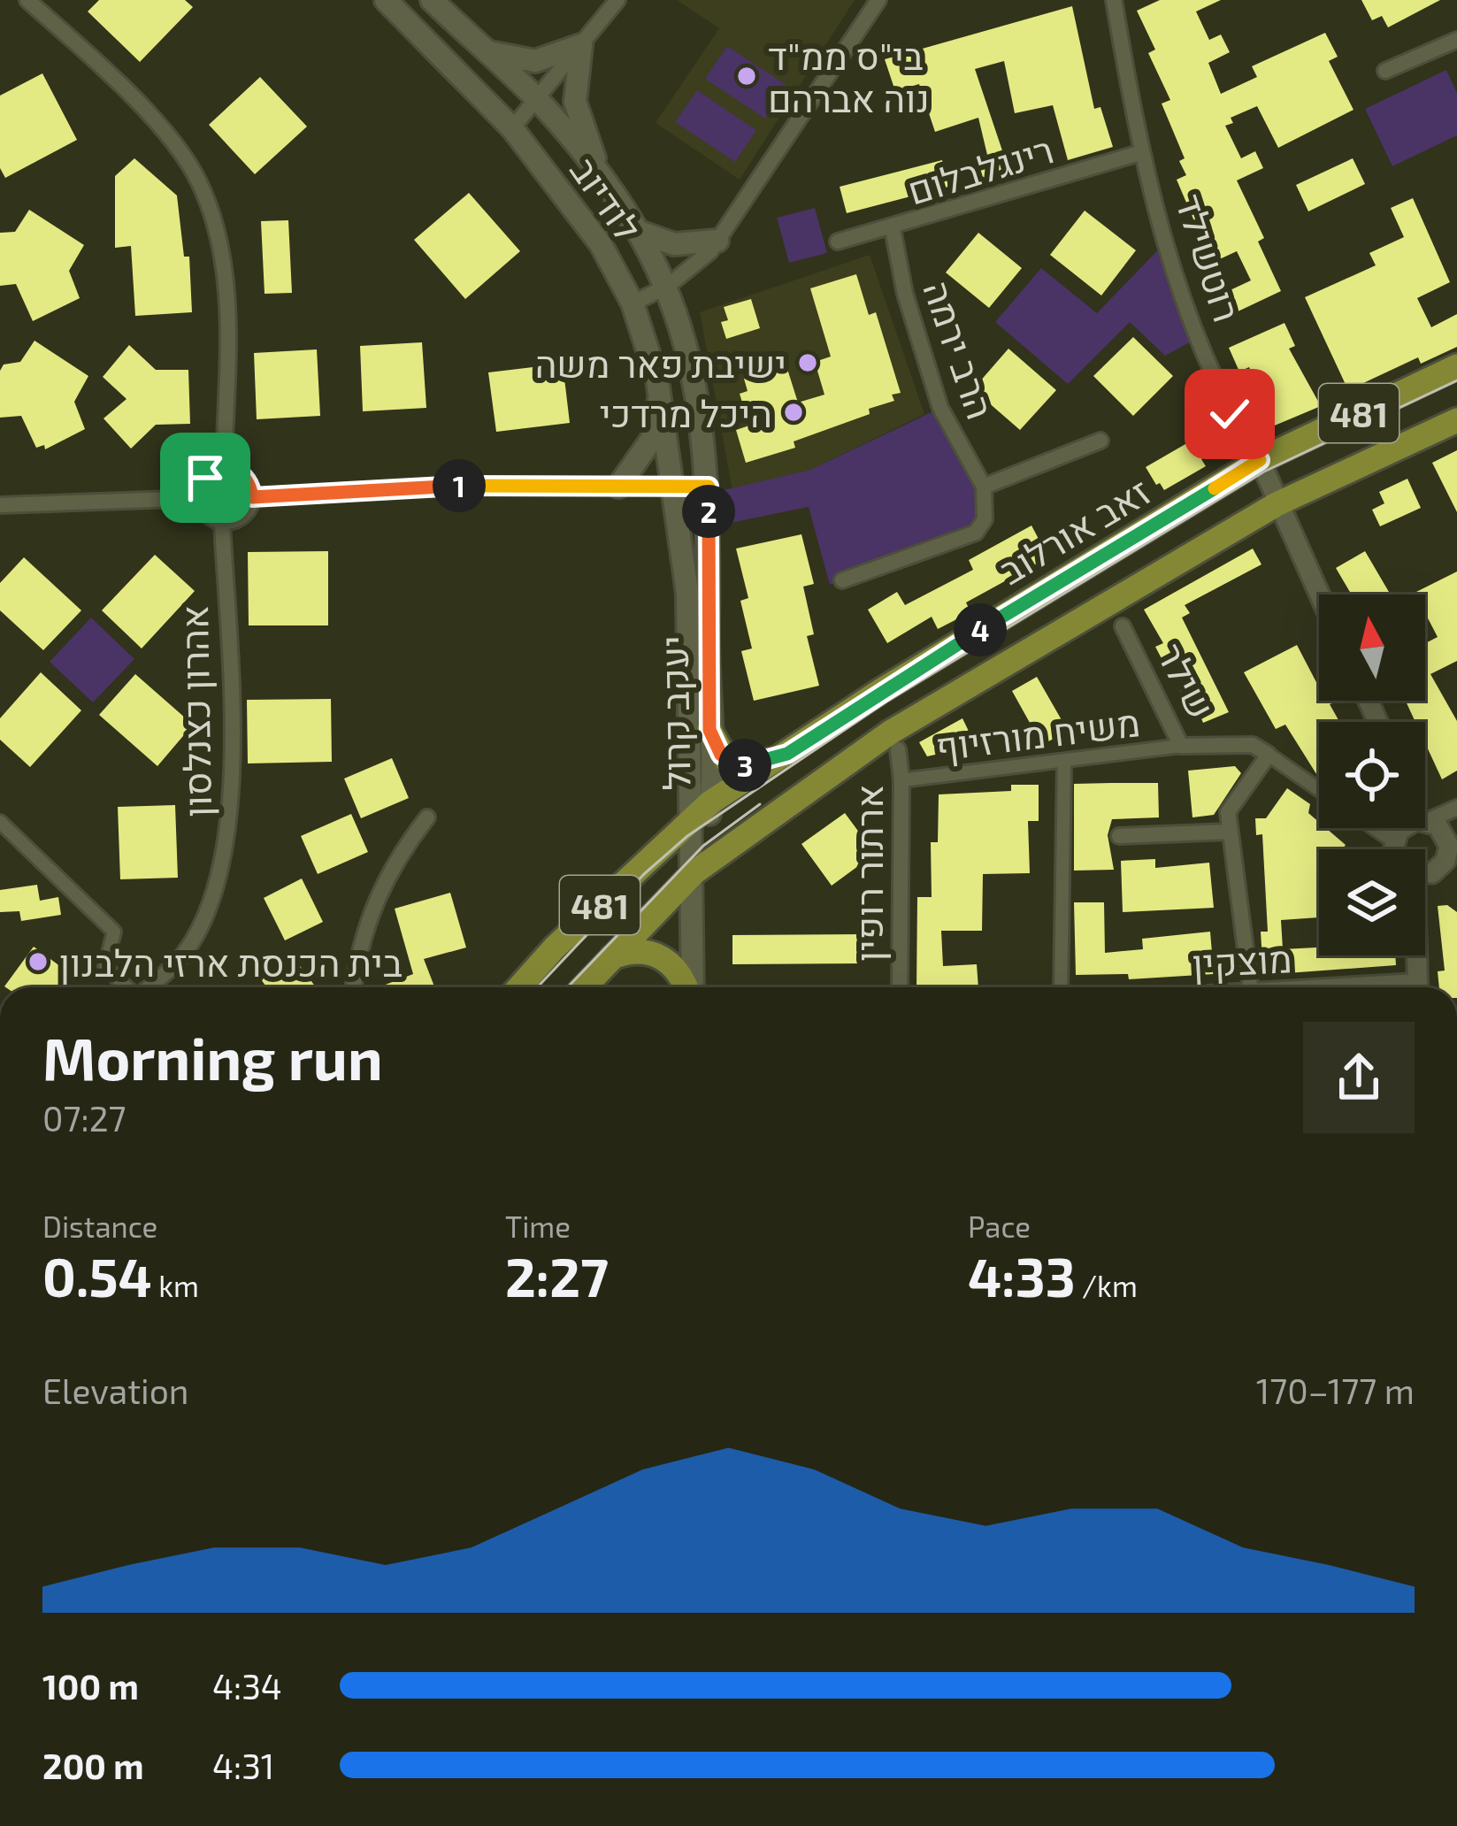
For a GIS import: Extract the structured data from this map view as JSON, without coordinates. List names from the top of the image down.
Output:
{
  "streets": {
    "main road": [
      "לודיוב",
      "481",
      "זאב אורלוב",
      "יעקב קרול"
    ],
    "street": [
      "רינגלבלום",
      "רוטשילד",
      "הרב ירמה",
      "שילר",
      "אהרון כצנלסון",
      "משיח מורזיוף",
      "ארתור רופין"
    ]
  },
  "crossings": [
    ["רינגלבלום", "רוטשילד"],
    ["רינגלבלום", "הרב ירמה"],
    ["לודיוב", "יעקב קרול"],
    ["רוטשילד", "481"],
    ["רוטשילד", "זאב אורלוב"],
    ["481", "יעקב קרול"],
    ["זאב אורלוב", "יעקב קרול"],
    ["שילר", "משיח מורזיוף"],
    ["משיח מורזיוף", "ארתור רופין"]
  ],
  "places": [
    "בי\"ס ממ\"ד נוה אברהם",
    "ישיבת פאר משה",
    "היכל מרדכי",
    "בית הכנסת ארזי הלבנון"
  ],
  "north": "top",
  "page": {
    "pins": [
      "1",
      "2",
      "4",
      "3"
    ],
    "heading": ["Morning run", "07:27"],
    "stats": [
      ["Distance", "0.54 km"],
      ["Time", "2:27"],
      ["Pace", "4:33 /km"]
    ],
    "chart": ["Elevation", "170–177 m"],
    "list": [
      {
        "name": "100 m",
        "note": "4:34"
      },
      {
        "name": "200 m",
        "note": "4:31"
      }
    ]
  }
}
